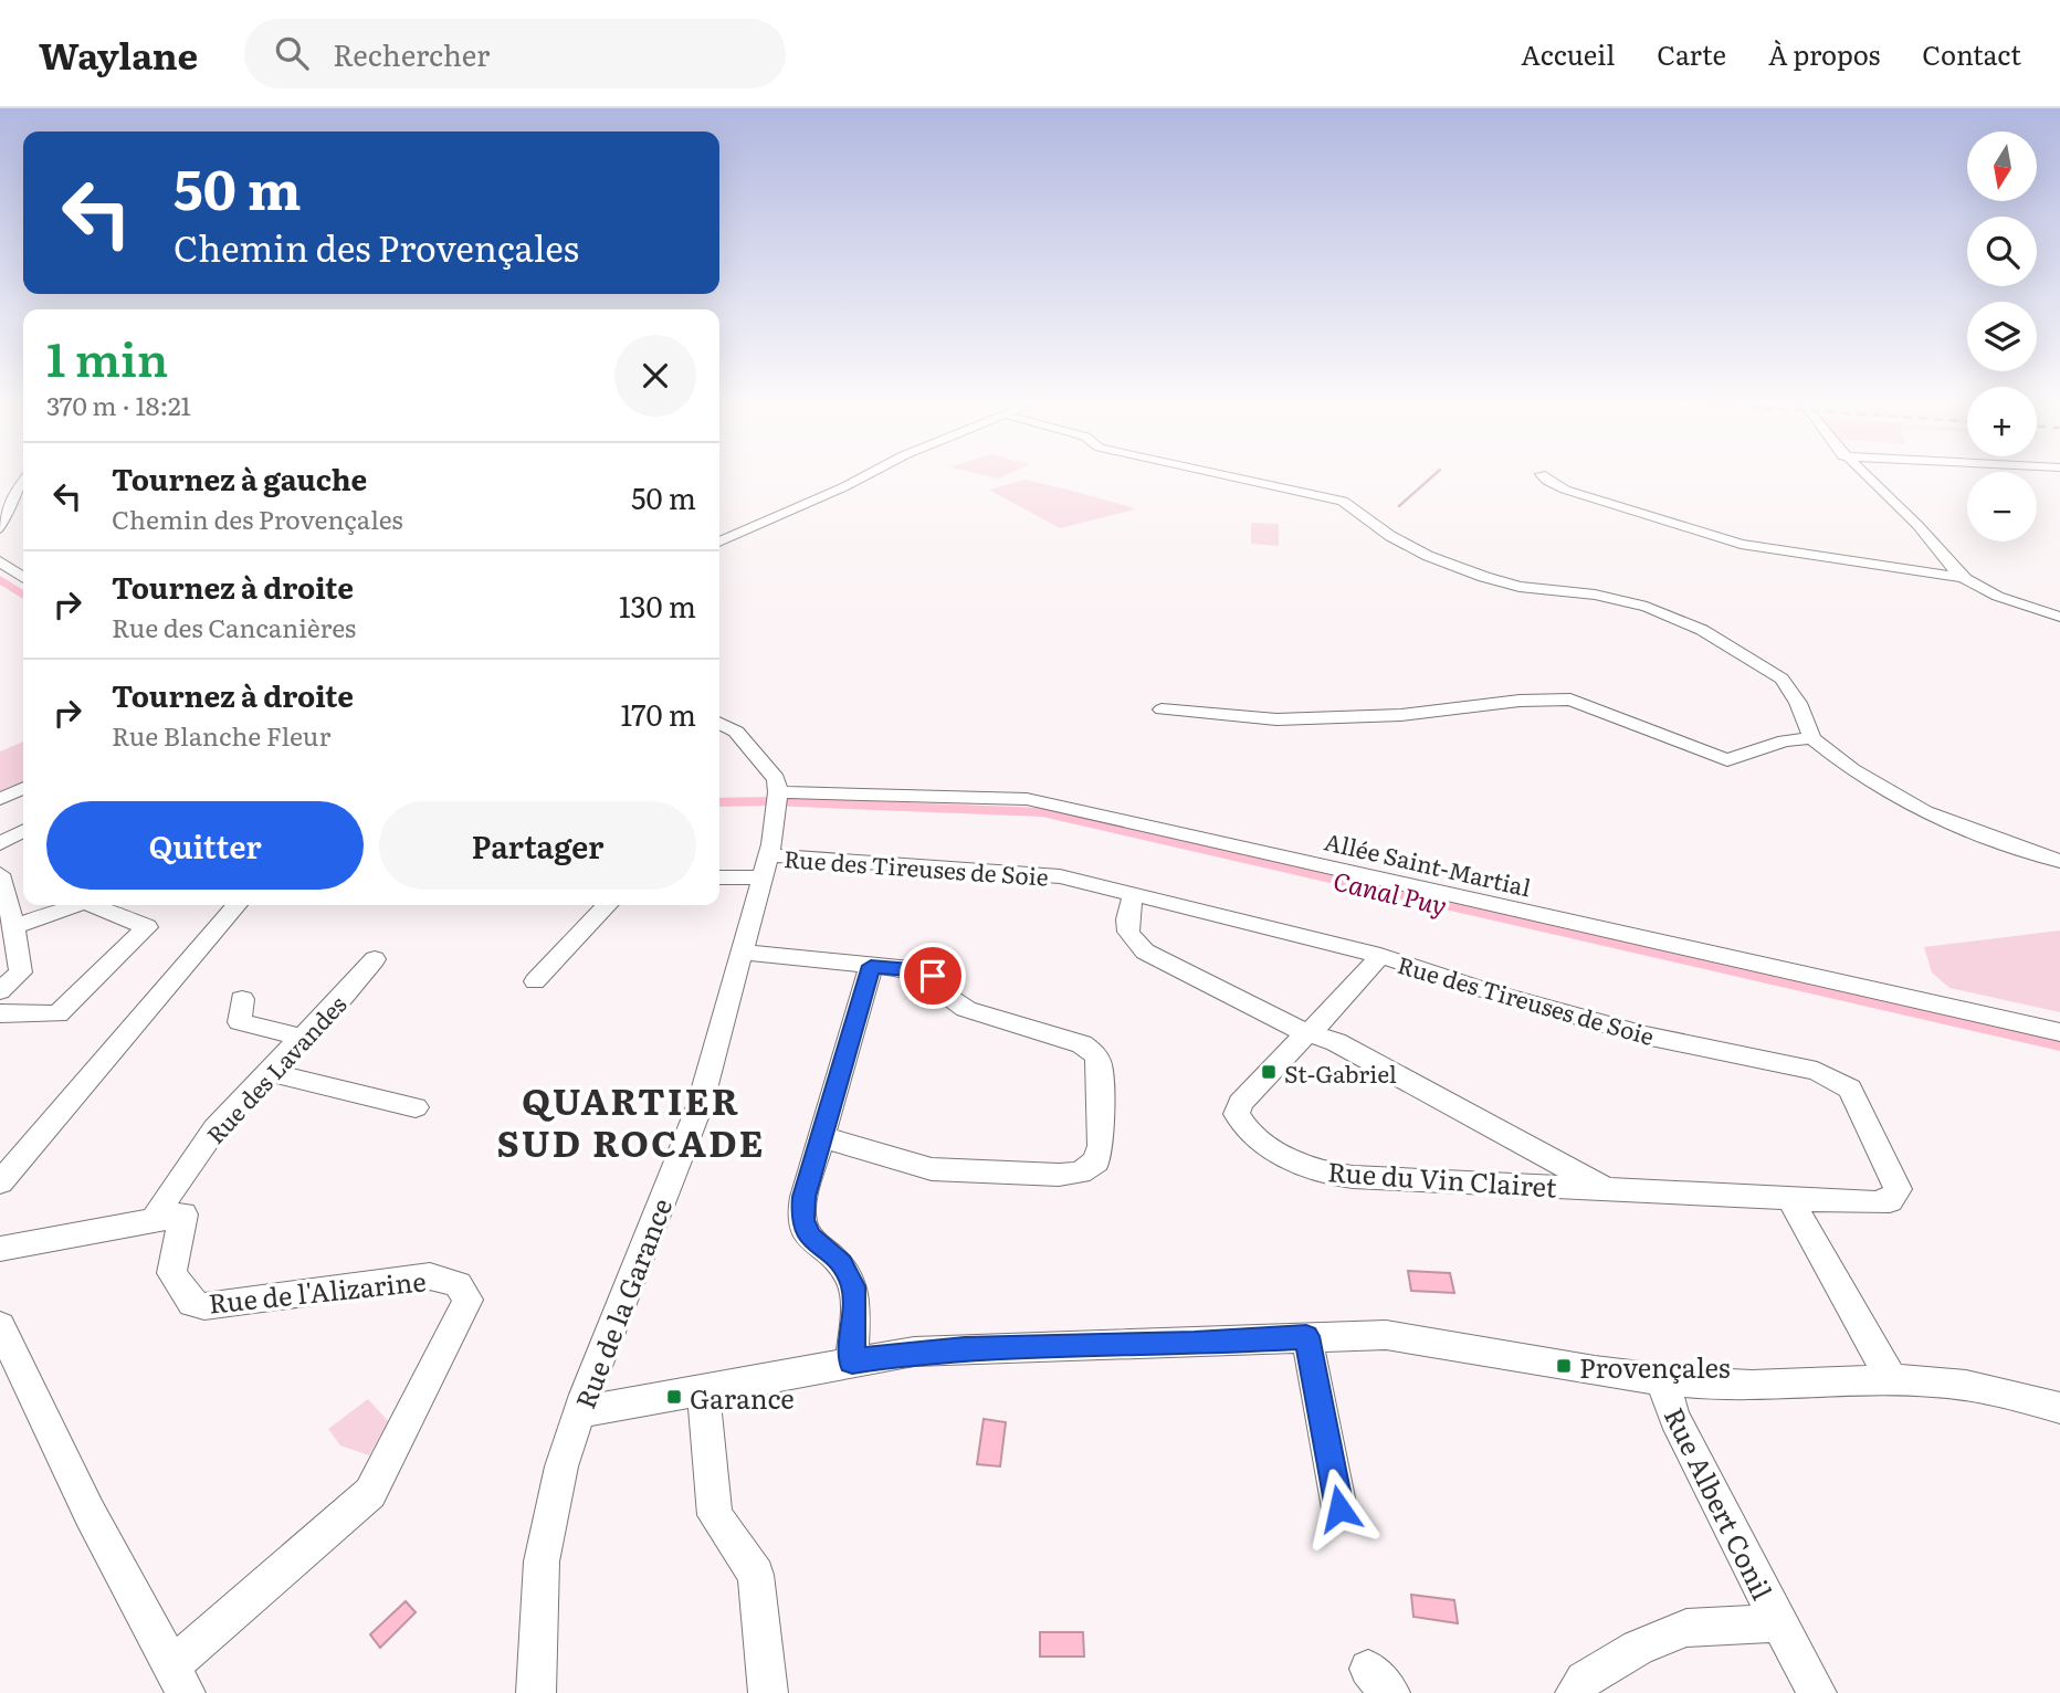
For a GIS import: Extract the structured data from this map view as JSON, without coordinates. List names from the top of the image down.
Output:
{
  "streets": {
    "street": [
      "Allée Saint-Martial",
      "Rue des Tireuses de Soie",
      "Rue des Lavandes",
      "Rue du Vin Clairet",
      "Rue de l'Alizarine",
      "Rue de la Garance",
      "Rue Albert Conil"
    ]
  },
  "crossings": [
    ["Allée Saint-Martial", "Rue de la Garance"],
    ["Rue des Tireuses de Soie", "Rue du Vin Clairet"],
    ["Rue des Tireuses de Soie", "Rue de la Garance"],
    ["Rue des Lavandes", "Rue de l'Alizarine"]
  ],
  "districts": ["QUARTIER SUD ROCADE"],
  "water": ["Canal Puy"],
  "places": {
    "transit": ["St-Gabriel", "Provençales", "Garance"]
  },
  "north": "bottom",
  "page": {
    "header": "Waylane",
    "search": "Rechercher",
    "nav": [
      "Accueil",
      "Carte",
      "À propos",
      "Contact"
    ],
    "map_buttons": ["+", "−"],
    "turn": ["50 m", "Chemin des Provençales"],
    "heading": ["1 min", "370 m · 18:21"],
    "list": [
      {
        "name": "Tournez à gauche",
        "note": "Chemin des Provençales",
        "value": "50 m"
      },
      {
        "name": "Tournez à droite",
        "note": "Rue des Cancanières",
        "value": "130 m"
      },
      {
        "name": "Tournez à droite",
        "note": "Rue Blanche Fleur",
        "value": "170 m"
      }
    ],
    "buttons": ["Quitter", "Partager"]
  }
}
